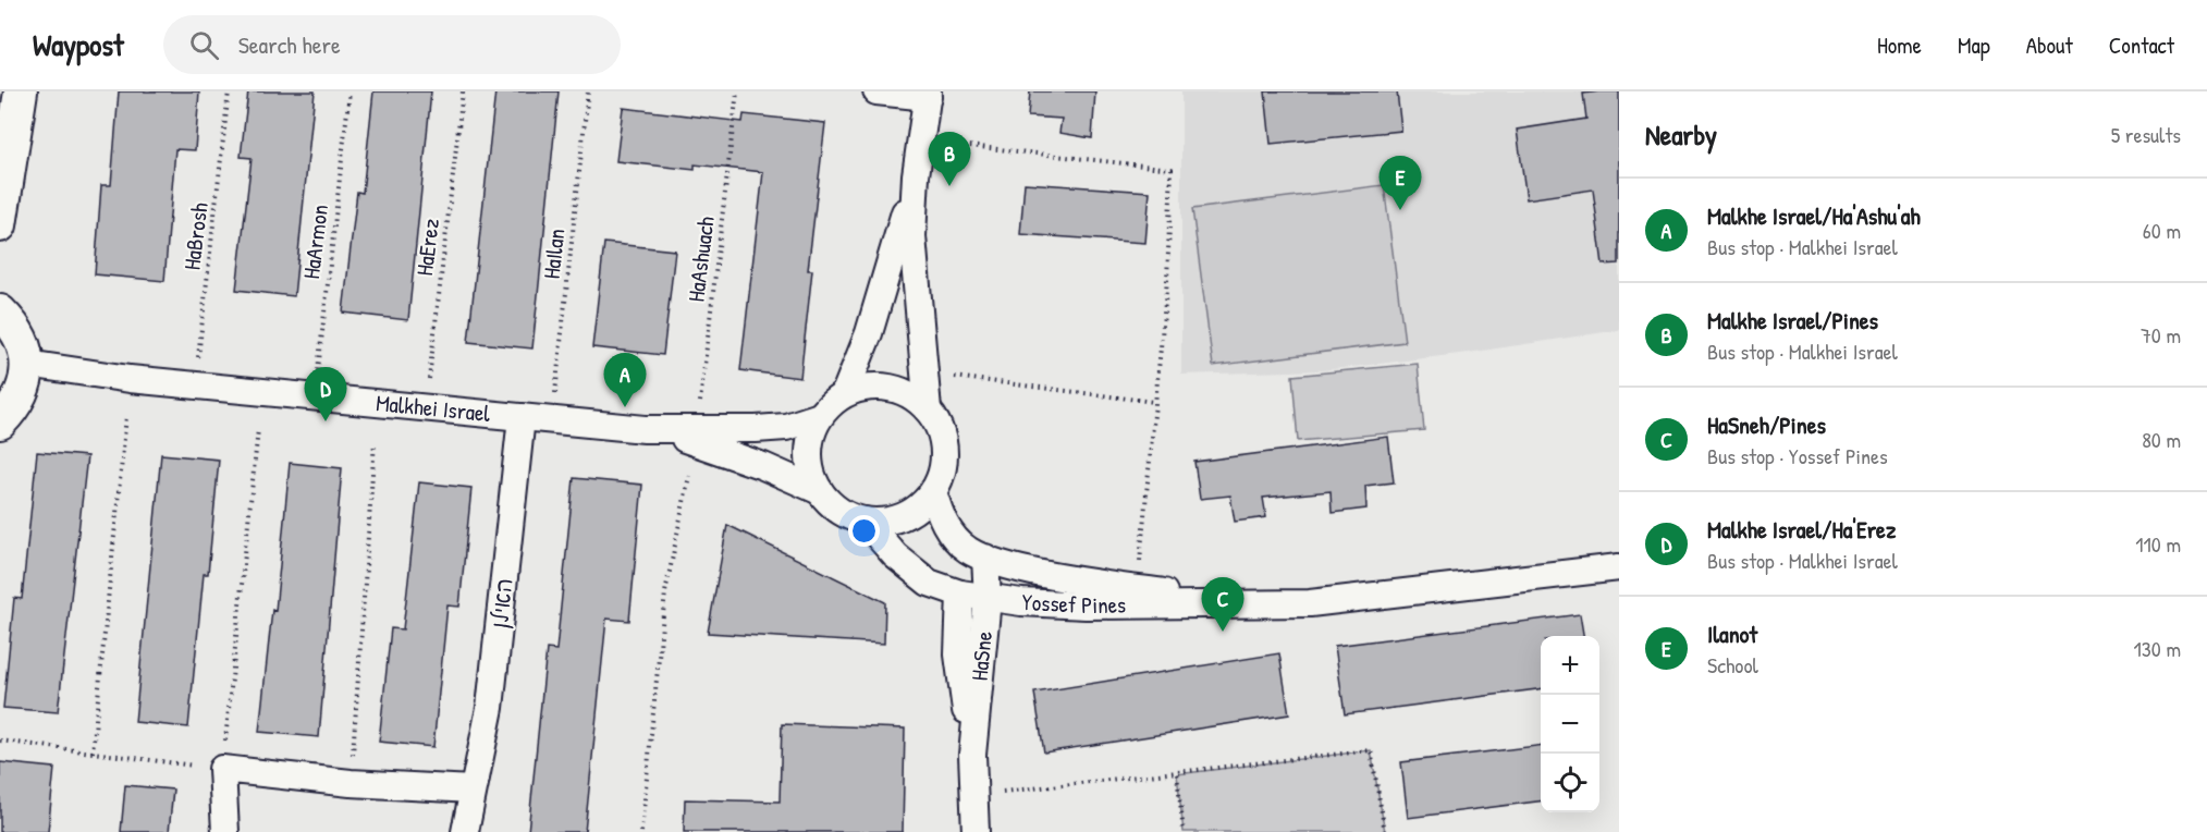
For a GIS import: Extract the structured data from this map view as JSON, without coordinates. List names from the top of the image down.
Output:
{
  "streets": {
    "street": [
      "Malkhei Israel",
      "האילן",
      "Yossef Pines",
      "HaSne"
    ],
    "path": [
      "HaBrosh",
      "HaArmon",
      "HaErez",
      "HaIlan",
      "HaAshuach"
    ]
  },
  "crossings": [
    ["HaBrosh", "Malkhei Israel"],
    ["HaArmon", "Malkhei Israel"],
    ["HaErez", "Malkhei Israel"],
    ["HaIlan", "Malkhei Israel"],
    ["HaAshuach", "Malkhei Israel"],
    ["Malkhei Israel", "האילן"],
    ["Malkhei Israel", "Yossef Pines"],
    ["Yossef Pines", "HaSne"]
  ],
  "page": {
    "header": "Waypost",
    "search": "Search here",
    "nav": [
      "Home",
      "Map",
      "About",
      "Contact"
    ],
    "heading": ["Nearby", "5 results"],
    "pins": [
      "B",
      "E",
      "A",
      "D",
      "C"
    ],
    "list": [
      {
        "mark": "A",
        "name": "Malkhe Israel/Ha'Ashu'ah",
        "note": "Bus stop · Malkhei Israel",
        "value": "60 m"
      },
      {
        "mark": "B",
        "name": "Malkhe Israel/Pines",
        "note": "Bus stop · Malkhei Israel",
        "value": "70 m"
      },
      {
        "mark": "C",
        "name": "HaSneh/Pines",
        "note": "Bus stop · Yossef Pines",
        "value": "80 m"
      },
      {
        "mark": "D",
        "name": "Malkhe Israel/Ha'Erez",
        "note": "Bus stop · Malkhei Israel",
        "value": "110 m"
      },
      {
        "mark": "E",
        "name": "Ilanot",
        "note": "School",
        "value": "130 m"
      }
    ],
    "map_buttons": ["+", "−"]
  }
}
